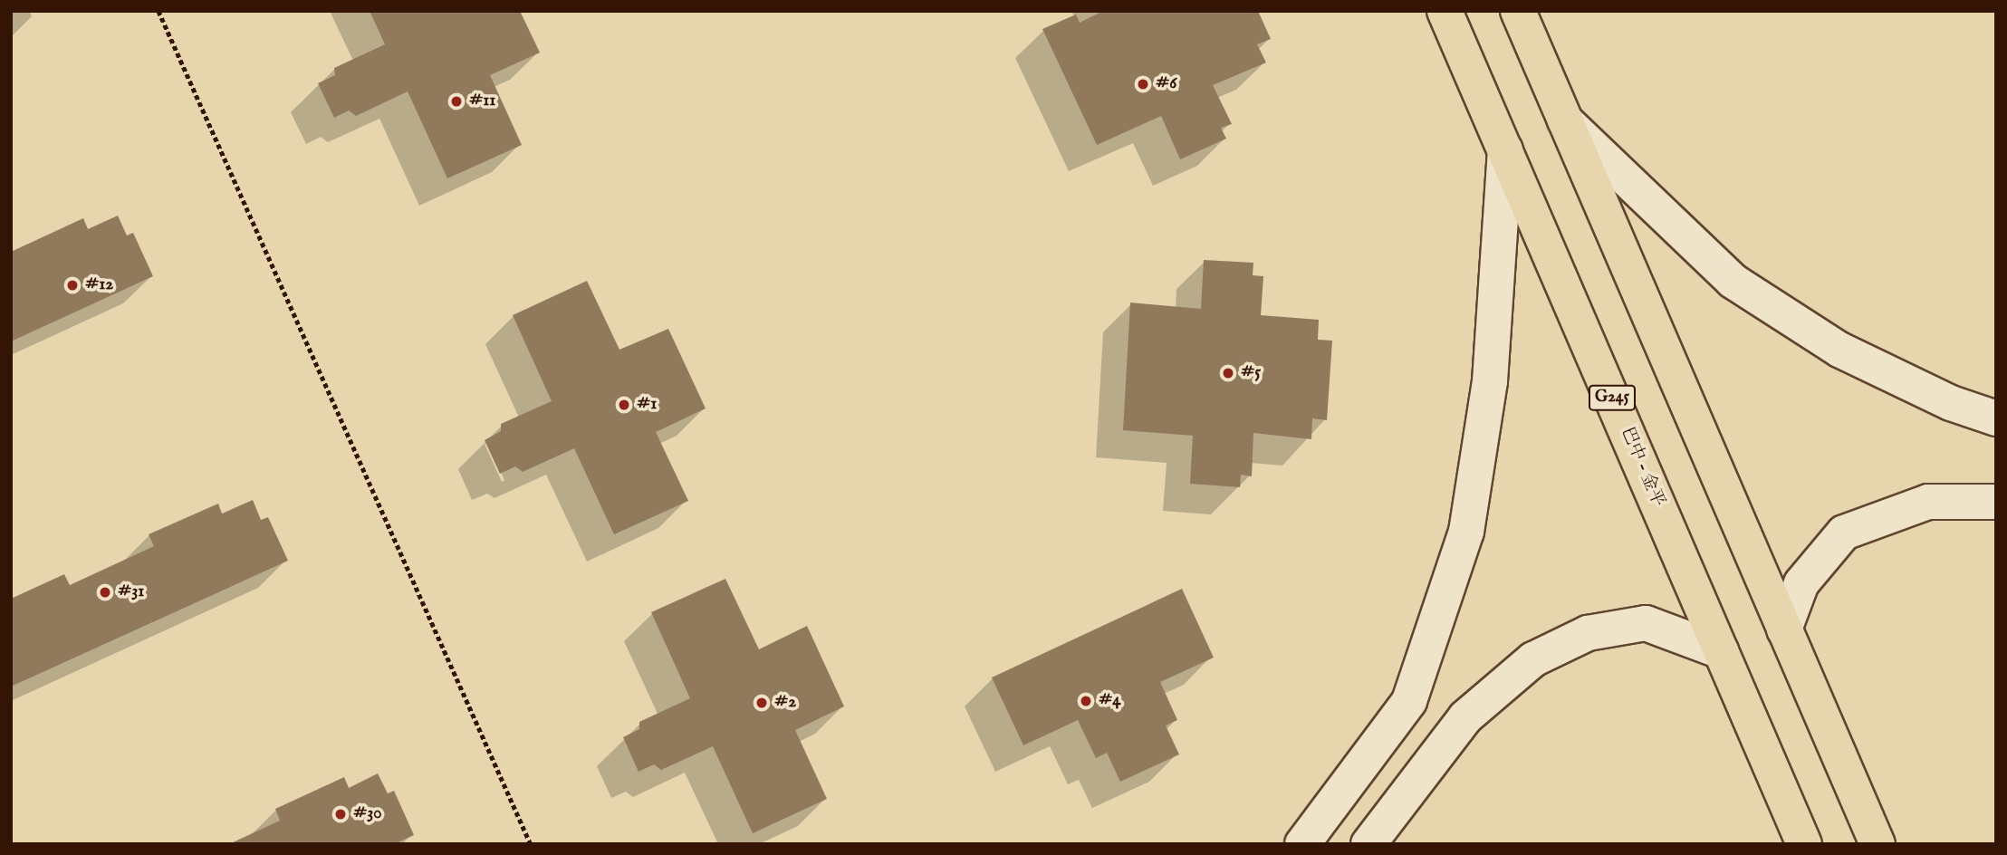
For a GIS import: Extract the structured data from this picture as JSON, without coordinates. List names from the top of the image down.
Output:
{
  "streets": {
    "highway": ["G245", "巴中 - 金平"]
  },
  "places": [
    "#6",
    "#11",
    "#12",
    "#5",
    "#1",
    "#31",
    "#4",
    "#2",
    "#30"
  ]
}
